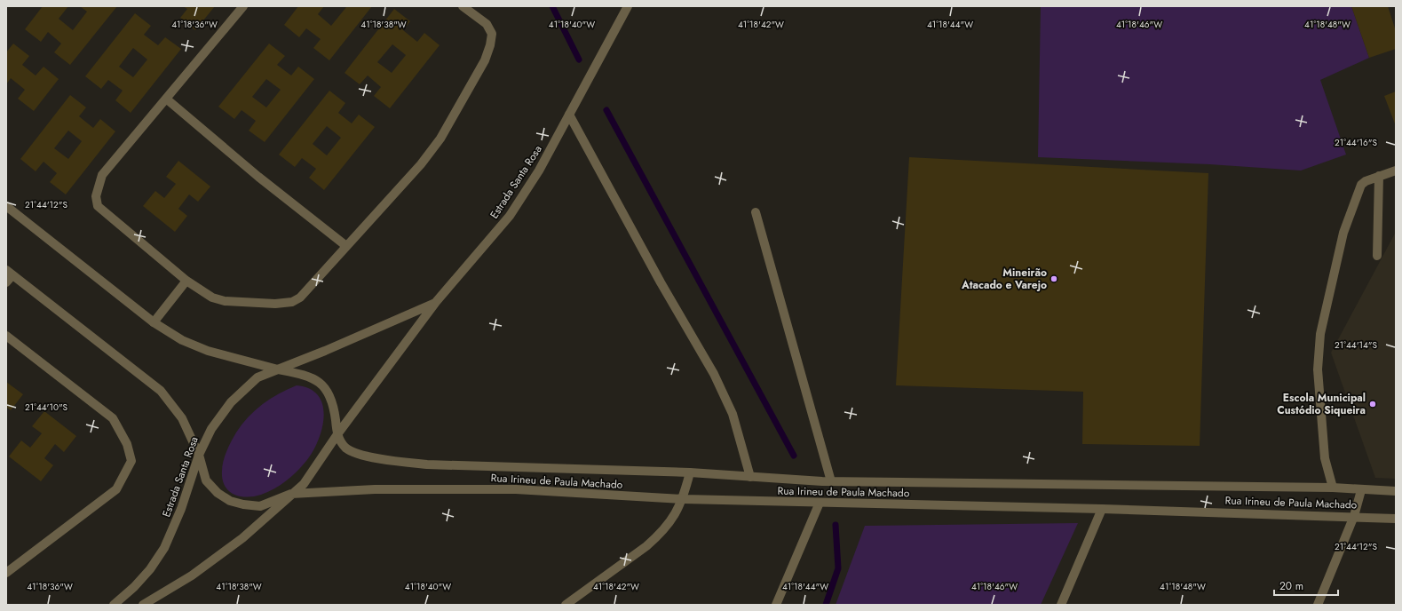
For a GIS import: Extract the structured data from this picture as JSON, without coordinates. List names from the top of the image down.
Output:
{
  "streets": {
    "street": ["Estrada Santa Rosa", "Rua Irineu de Paula Machado"]
  },
  "crossings": [
    ["Estrada Santa Rosa", "Rua Irineu de Paula Machado"]
  ],
  "places": ["Mineirão Atacado e Varejo", "Escola Municipal Custódio Siqueira"],
  "scale_bar": "20 m",
  "coordinates": [
    "41°18'36\"W",
    "41°18'38\"W",
    "41°18'40\"W",
    "41°18'42\"W",
    "41°18'44\"W",
    "41°18'46\"W",
    "41°18'48\"W",
    "21°44'16\"S",
    "21°44'12\"S",
    "21°44'14\"S",
    "21°44'10\"S"
  ]
}
